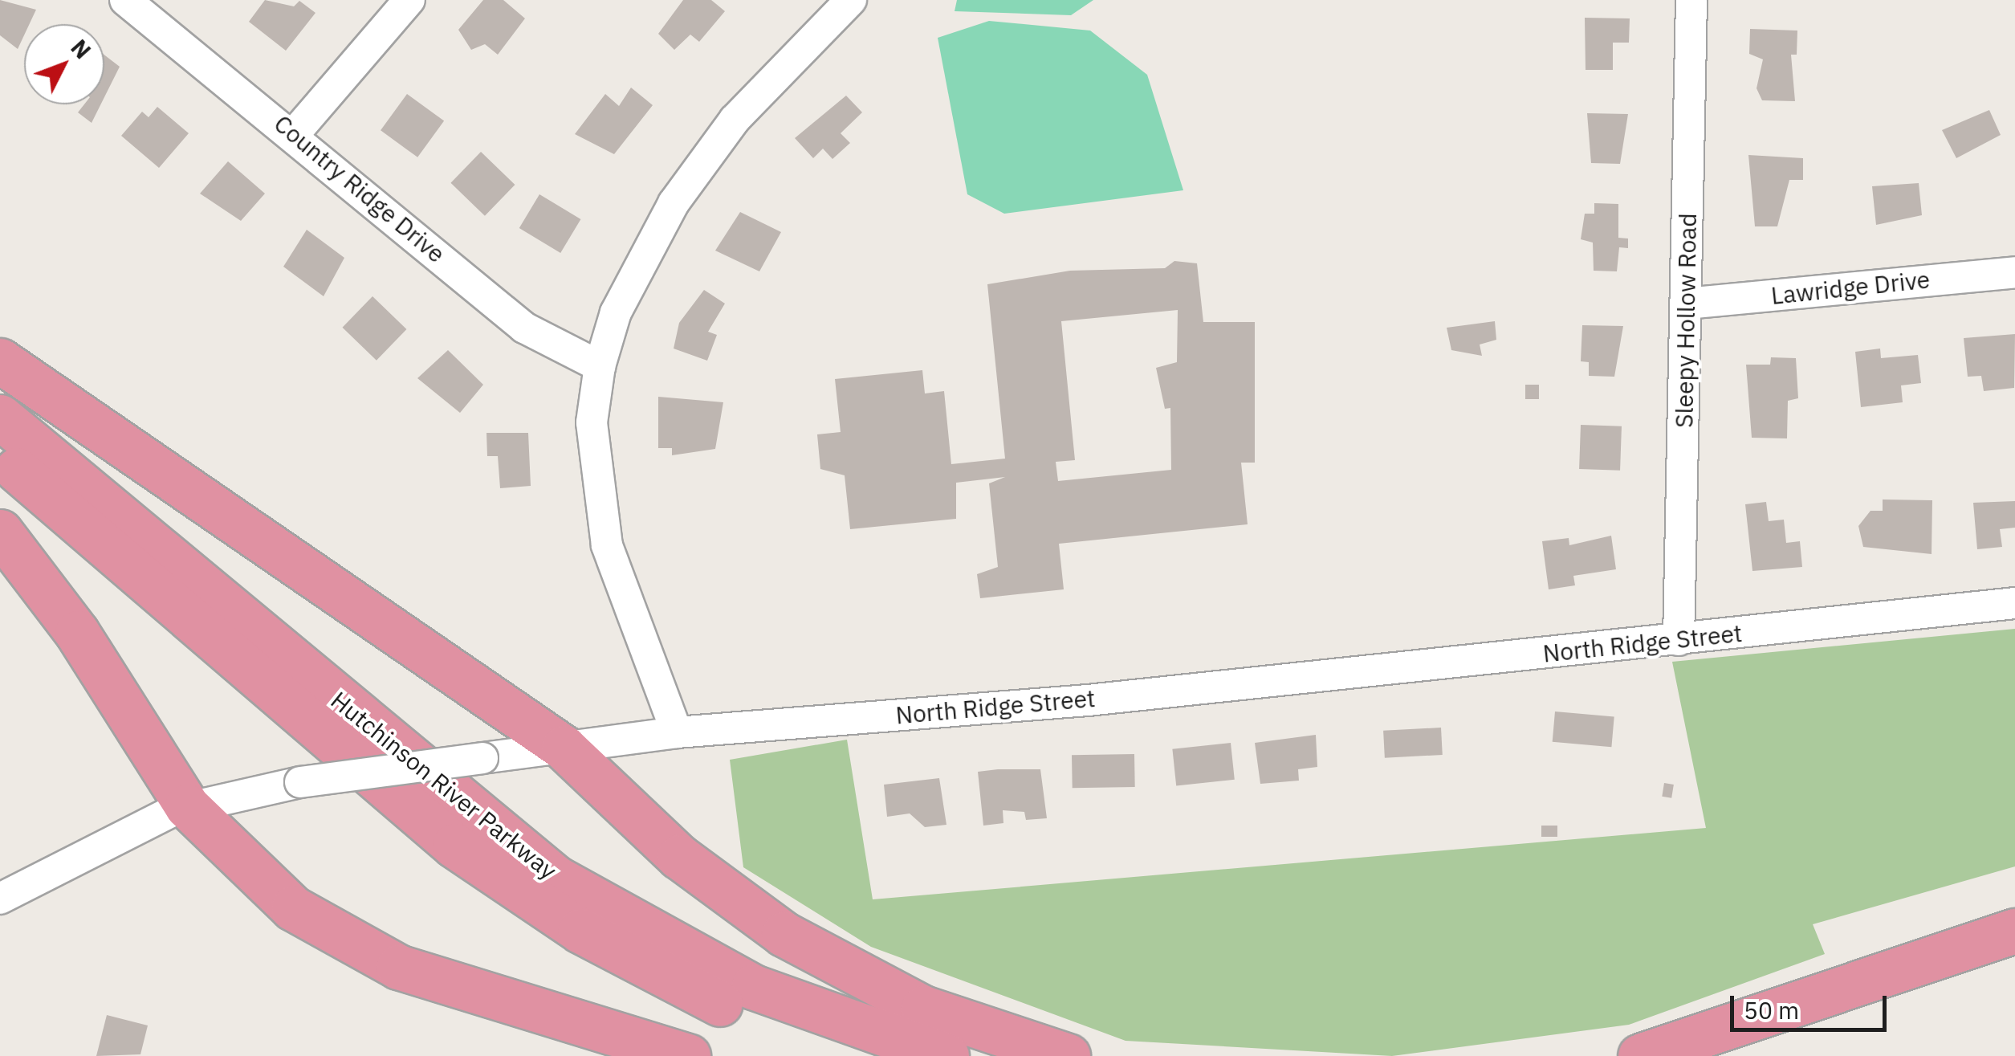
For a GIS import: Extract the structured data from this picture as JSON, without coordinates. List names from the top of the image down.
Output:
{
  "streets": {
    "highway": ["Hutchinson River Parkway"],
    "street": [
      "Country Ridge Drive",
      "Lawridge Drive",
      "Sleepy Hollow Road",
      "North Ridge Street"
    ]
  },
  "crossings": [
    ["Lawridge Drive", "Sleepy Hollow Road"],
    ["Sleepy Hollow Road", "North Ridge Street"]
  ],
  "scale_bar": "50 m",
  "north": "top right"
}
